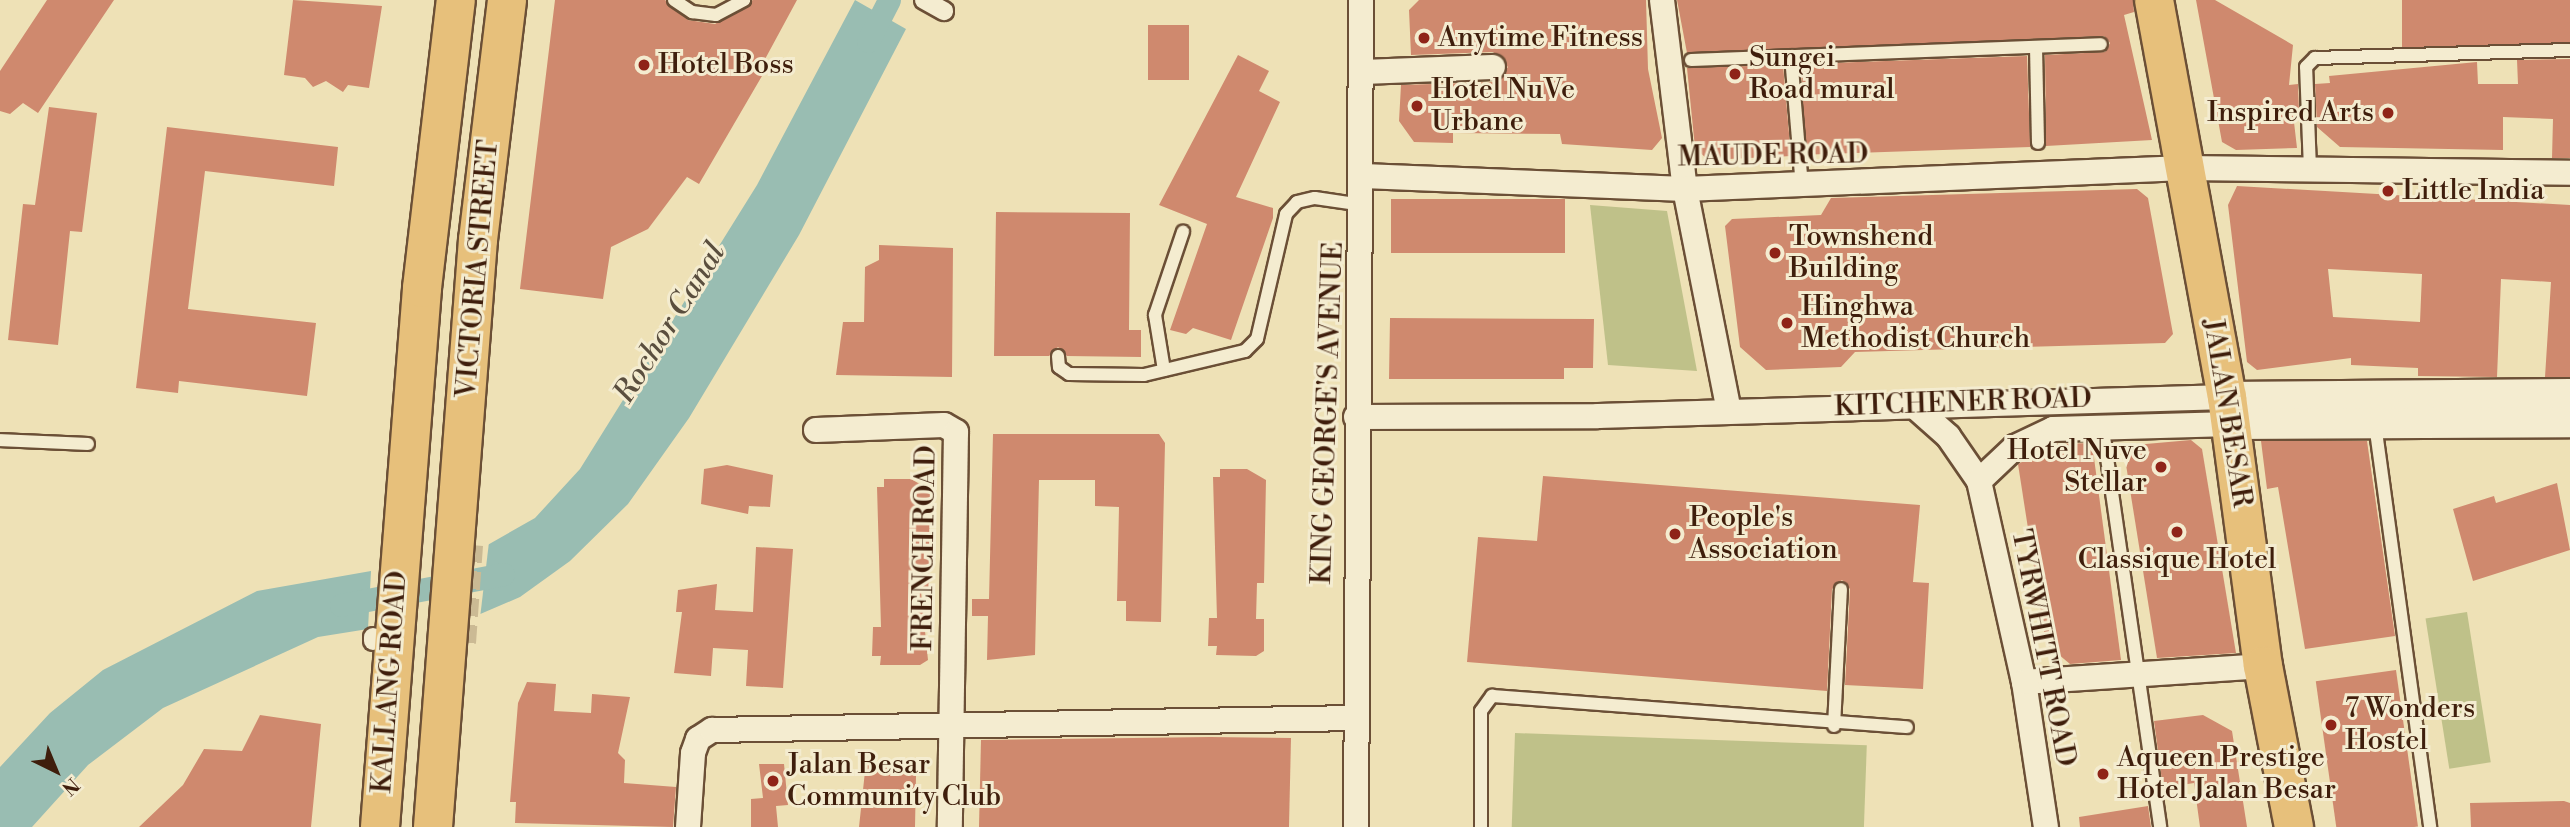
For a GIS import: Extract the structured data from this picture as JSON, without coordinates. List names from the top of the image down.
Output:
{
  "streets": {
    "main road": ["VICTORIA STREET", "JALAN BESAR", "KALLANG ROAD"],
    "street": [
      "MAUDE ROAD",
      "KITCHENER ROAD",
      "KING GEORGE'S AVENUE",
      "FRENCH ROAD",
      "TYRWHITT ROAD"
    ]
  },
  "crossings": [
    ["MAUDE ROAD", "KING GEORGE'S AVENUE"],
    ["MAUDE ROAD", "JALAN BESAR"],
    ["VICTORIA STREET", "KALLANG ROAD"],
    ["KITCHENER ROAD", "KING GEORGE'S AVENUE"],
    ["KITCHENER ROAD", "JALAN BESAR"],
    ["KITCHENER ROAD", "TYRWHITT ROAD"]
  ],
  "water": ["Rochor Canal"],
  "places": [
    "Anytime Fitness",
    "Hotel Boss",
    "Sungei Road mural",
    "Hotel NuVe Urbane",
    "Inspired Arts",
    "Little India",
    "Townshend Building",
    "Hinghwa Methodist Church",
    "Hotel Nuve Stellar",
    "Classique Hotel",
    "People's Association",
    "7 Wonders Hostel",
    "Aqueen Prestige Hotel Jalan Besar",
    "Jalan Besar Community Club"
  ],
  "north": "bottom right"
}
